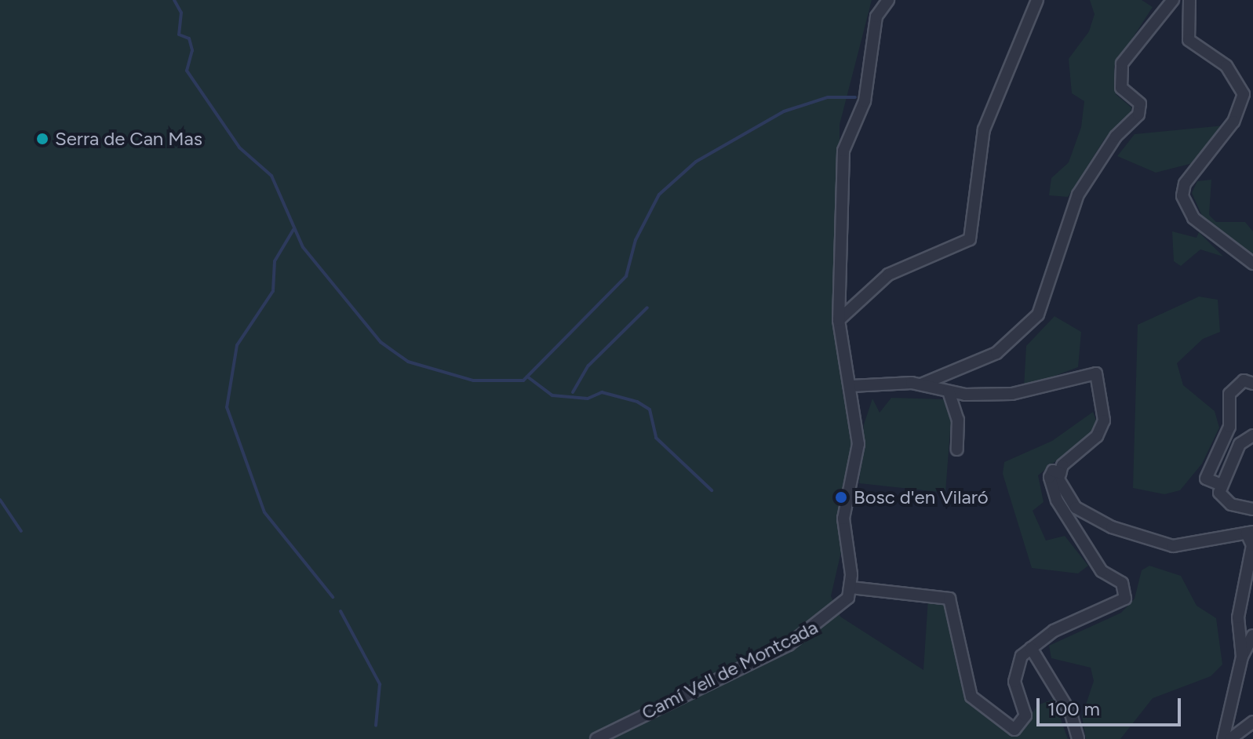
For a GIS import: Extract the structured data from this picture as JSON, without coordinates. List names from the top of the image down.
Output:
{
  "streets": {
    "street": ["Camí Vell de Montcada"]
  },
  "places": ["Serra de Can Mas", "Bosc d'en Vilaró"],
  "scale_bar": "100 m"
}
